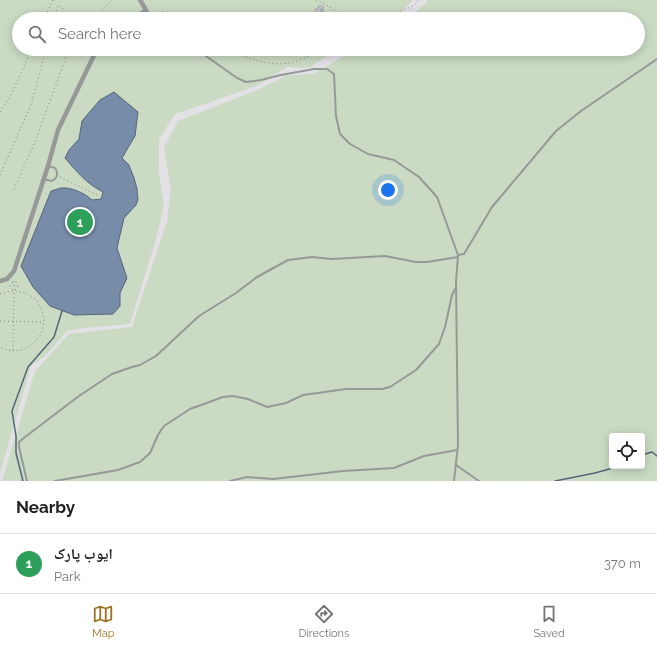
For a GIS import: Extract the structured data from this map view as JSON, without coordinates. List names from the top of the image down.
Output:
{
  "page": {
    "search": "Search here",
    "pins": "1",
    "heading": "Nearby",
    "list": [
      {
        "mark": "1",
        "name": "ایوب پارک",
        "note": "Park",
        "value": "370 m"
      }
    ],
    "nav": ["Map", "Directions", "Saved"]
  }
}
